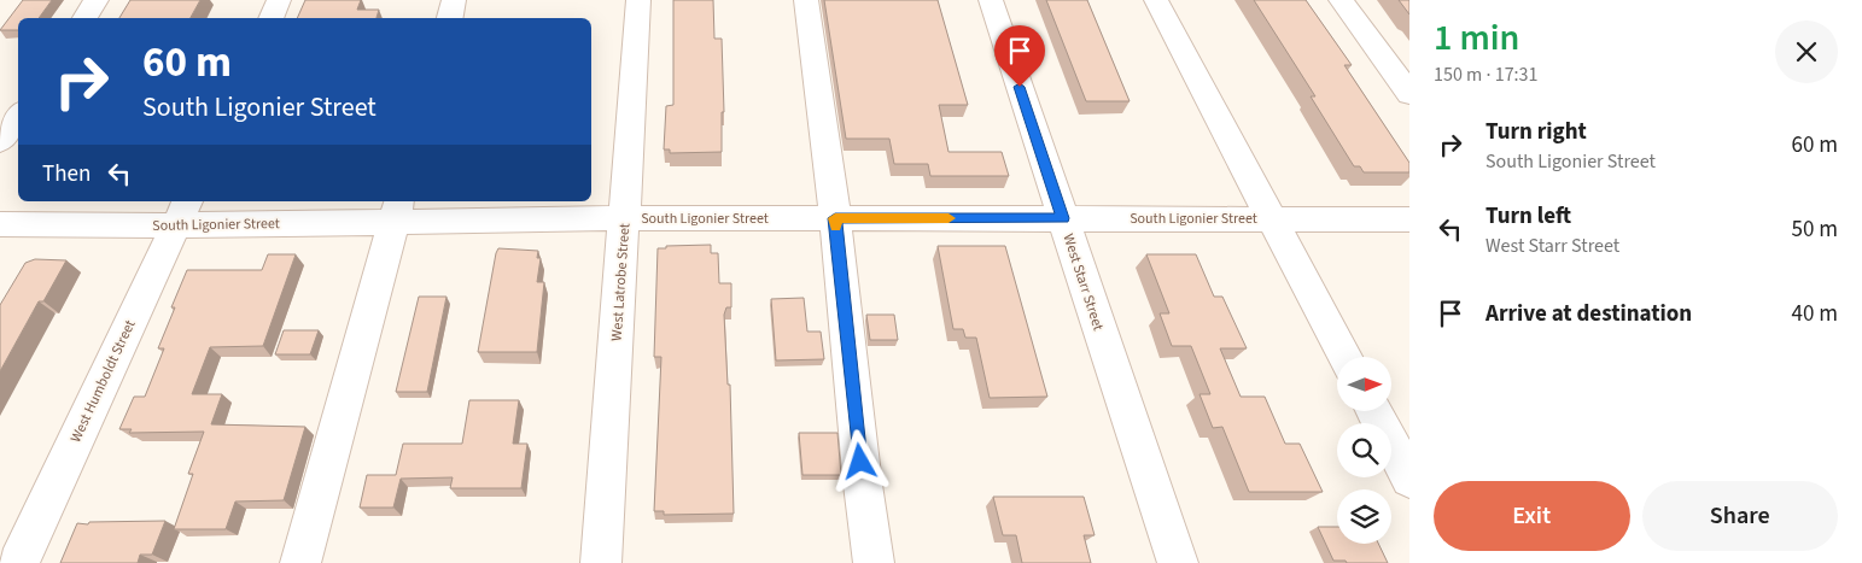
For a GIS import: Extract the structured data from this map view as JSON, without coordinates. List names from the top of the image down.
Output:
{
  "streets": {
    "street": [
      "South Ligonier Street",
      "West Latrobe Street",
      "West Starr Street",
      "West Humboldt Street"
    ]
  },
  "crossings": [
    ["South Ligonier Street", "West Latrobe Street"],
    ["South Ligonier Street", "West Starr Street"],
    ["South Ligonier Street", "West Humboldt Street"]
  ],
  "north": "right",
  "page": {
    "heading": ["1 min", "150 m · 17:31"],
    "turn": ["60 m", "South Ligonier Street"],
    "list": [
      {
        "name": "Turn right",
        "note": "South Ligonier Street",
        "value": "60 m"
      },
      {
        "name": "Turn left",
        "note": "West Starr Street",
        "value": "50 m"
      },
      {
        "name": "Arrive at destination",
        "value": "40 m"
      }
    ],
    "then": "Then",
    "buttons": ["Exit", "Share"]
  }
}
